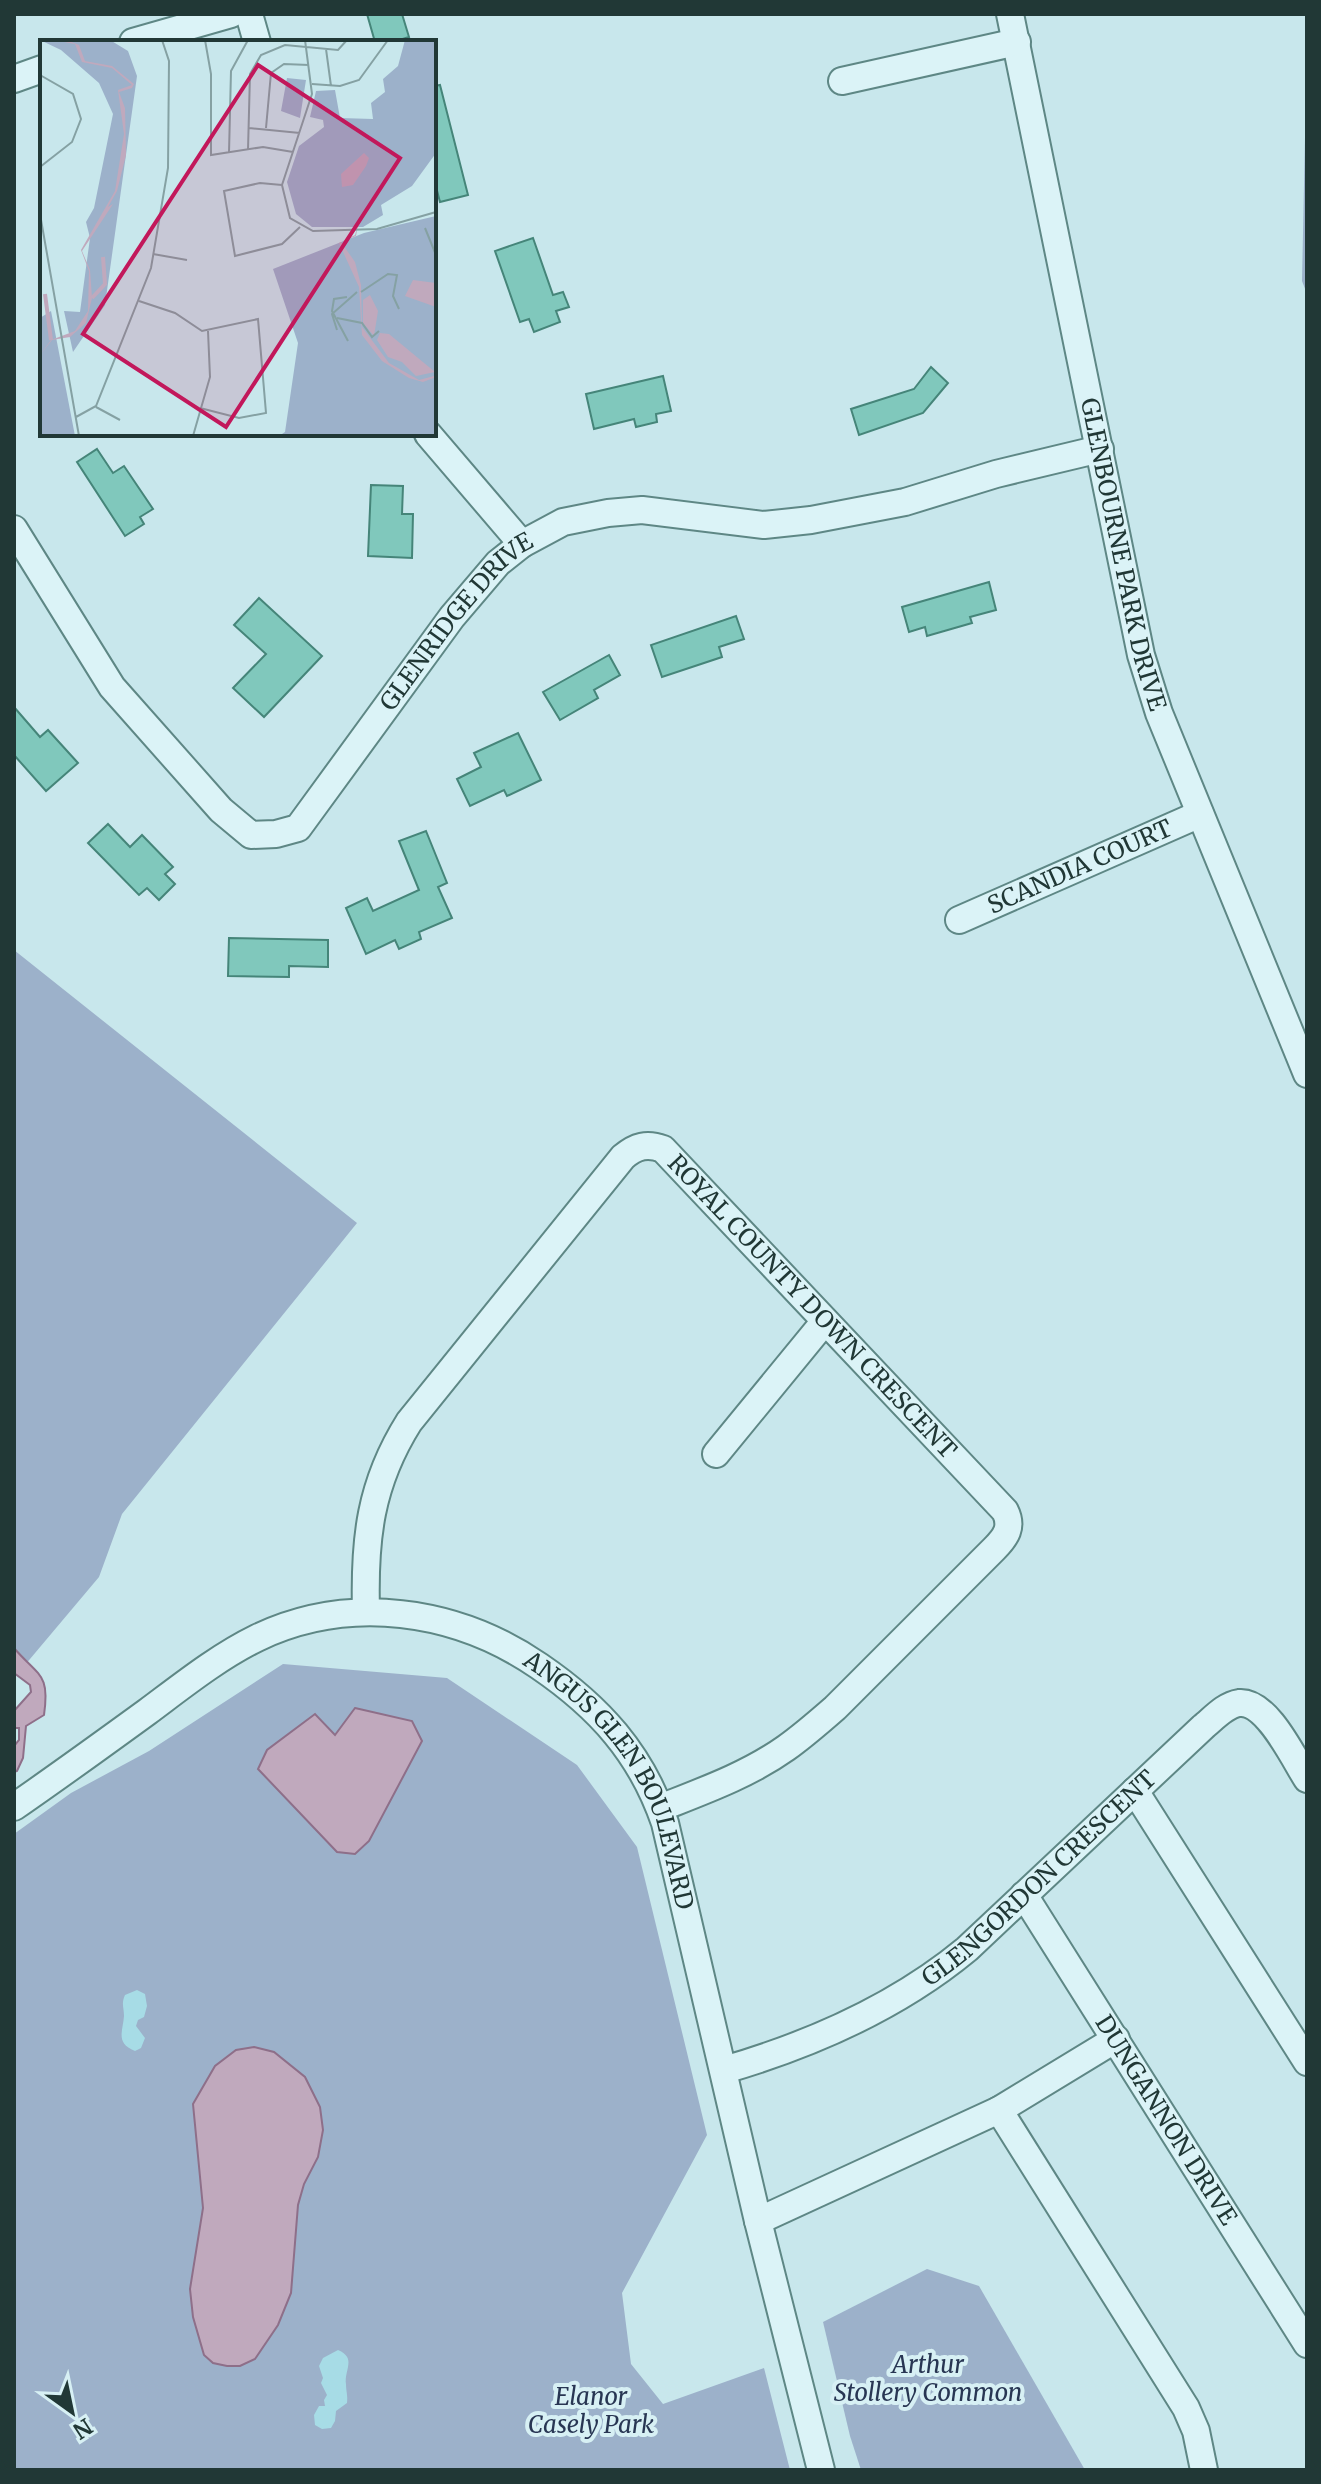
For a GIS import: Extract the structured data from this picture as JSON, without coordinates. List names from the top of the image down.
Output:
{
  "streets": {
    "street": [
      "GLENBOURNE PARK DRIVE",
      "GLENRIDGE DRIVE",
      "SCANDIA COURT",
      "ROYAL COUNTY DOWN CRESCENT",
      "ANGUS GLEN BOULEVARD",
      "GLENGORDON CRESCENT",
      "DUNGANNON DRIVE"
    ]
  },
  "crossings": [
    ["GLENBOURNE PARK DRIVE", "GLENRIDGE DRIVE"],
    ["GLENBOURNE PARK DRIVE", "SCANDIA COURT"],
    ["ROYAL COUNTY DOWN CRESCENT", "ANGUS GLEN BOULEVARD"],
    ["ANGUS GLEN BOULEVARD", "GLENGORDON CRESCENT"],
    ["GLENGORDON CRESCENT", "DUNGANNON DRIVE"]
  ],
  "parks": ["Arthur Stollery Common", "Elanor Casely Park"],
  "north": "bottom right"
}
